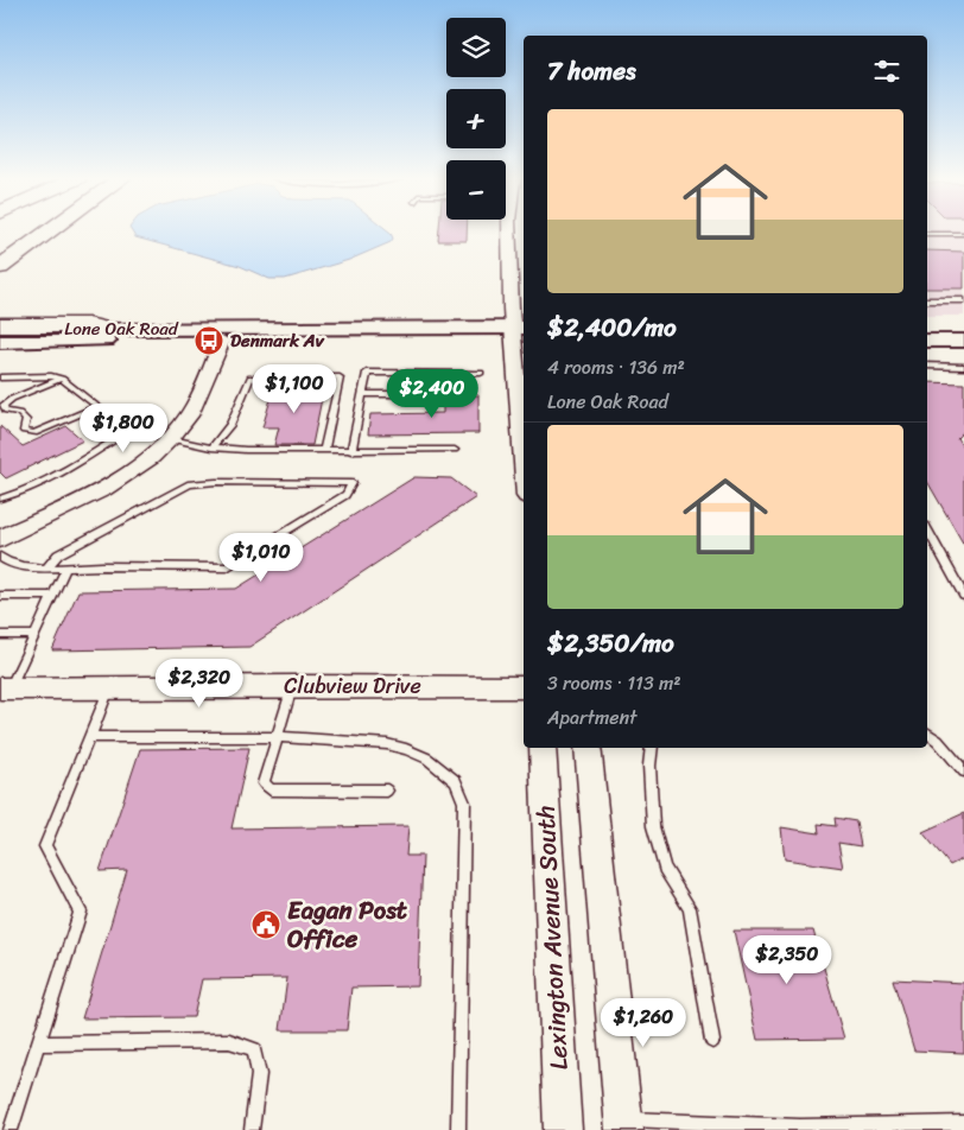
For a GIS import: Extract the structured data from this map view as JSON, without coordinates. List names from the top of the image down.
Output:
{
  "streets": {
    "main road": ["Lone Oak Road"],
    "street": ["Clubview Drive", "Lexington Avenue South"]
  },
  "places": {
    "bus stop": ["Denmark Av"],
    "public building": ["Eagan Post Office"]
  },
  "page": {
    "map_buttons": ["+", "−"],
    "heading": "7 homes",
    "list": [
      {
        "name": "$2,400/mo",
        "note": "4 rooms · 136 m² · Lone Oak Road"
      },
      {
        "name": "$2,350/mo",
        "note": "3 rooms · 113 m² · Apartment"
      }
    ],
    "price": [
      "$1,100",
      "$2,400",
      "$1,800",
      "$1,010",
      "$2,320",
      "$2,350",
      "$1,260"
    ]
  }
}
